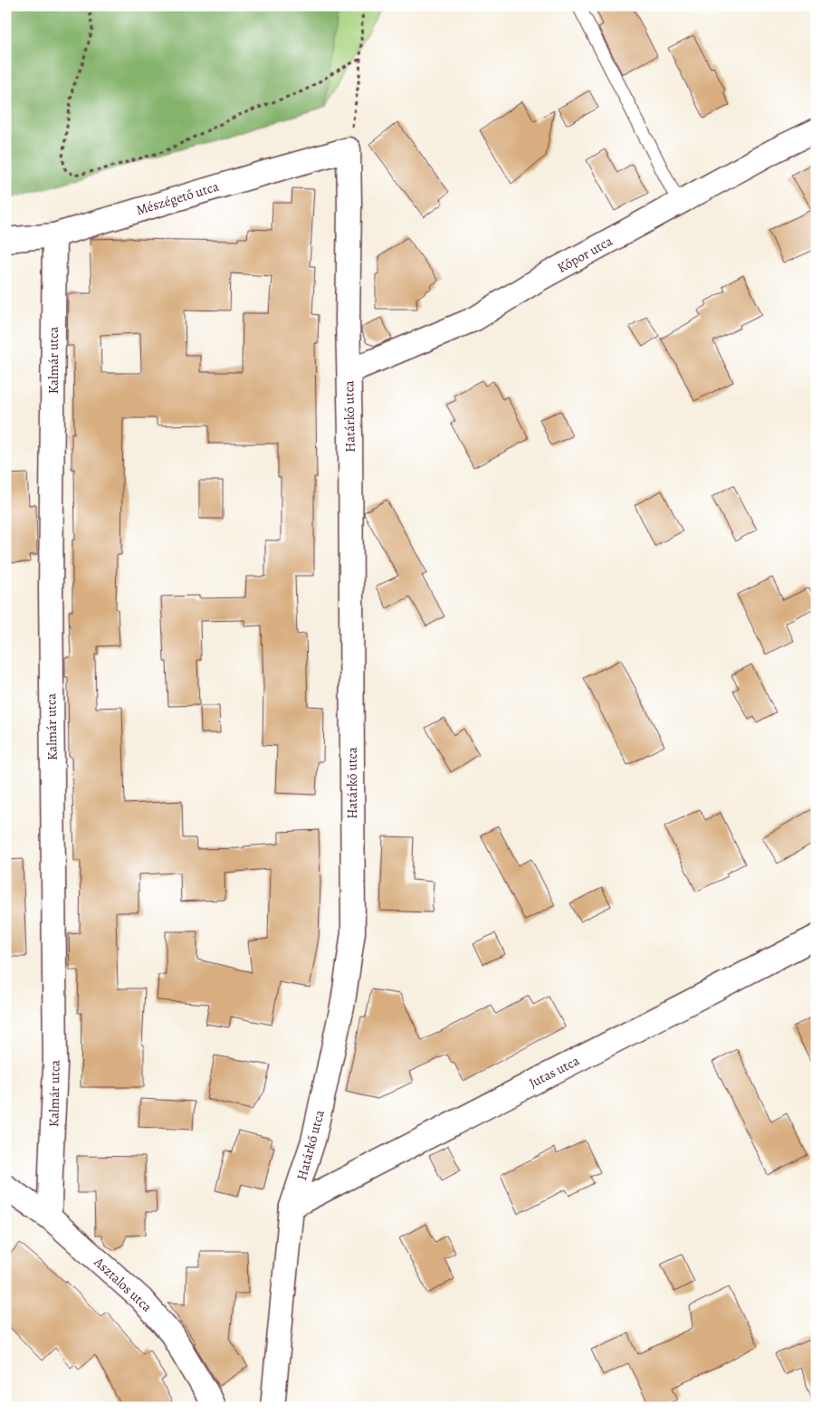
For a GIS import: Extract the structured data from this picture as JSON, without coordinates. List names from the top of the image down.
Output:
{
  "streets": {
    "street": [
      "Mészégető utca",
      "Kőpor utca",
      "Kalmár utca",
      "Határkő utca",
      "Jutas utca",
      "Asztalos utca"
    ]
  },
  "crossings": [
    ["Mészégető utca", "Kalmár utca"],
    ["Mészégető utca", "Határkő utca"],
    ["Kőpor utca", "Határkő utca"],
    ["Kalmár utca", "Asztalos utca"],
    ["Határkő utca", "Jutas utca"]
  ]
}
